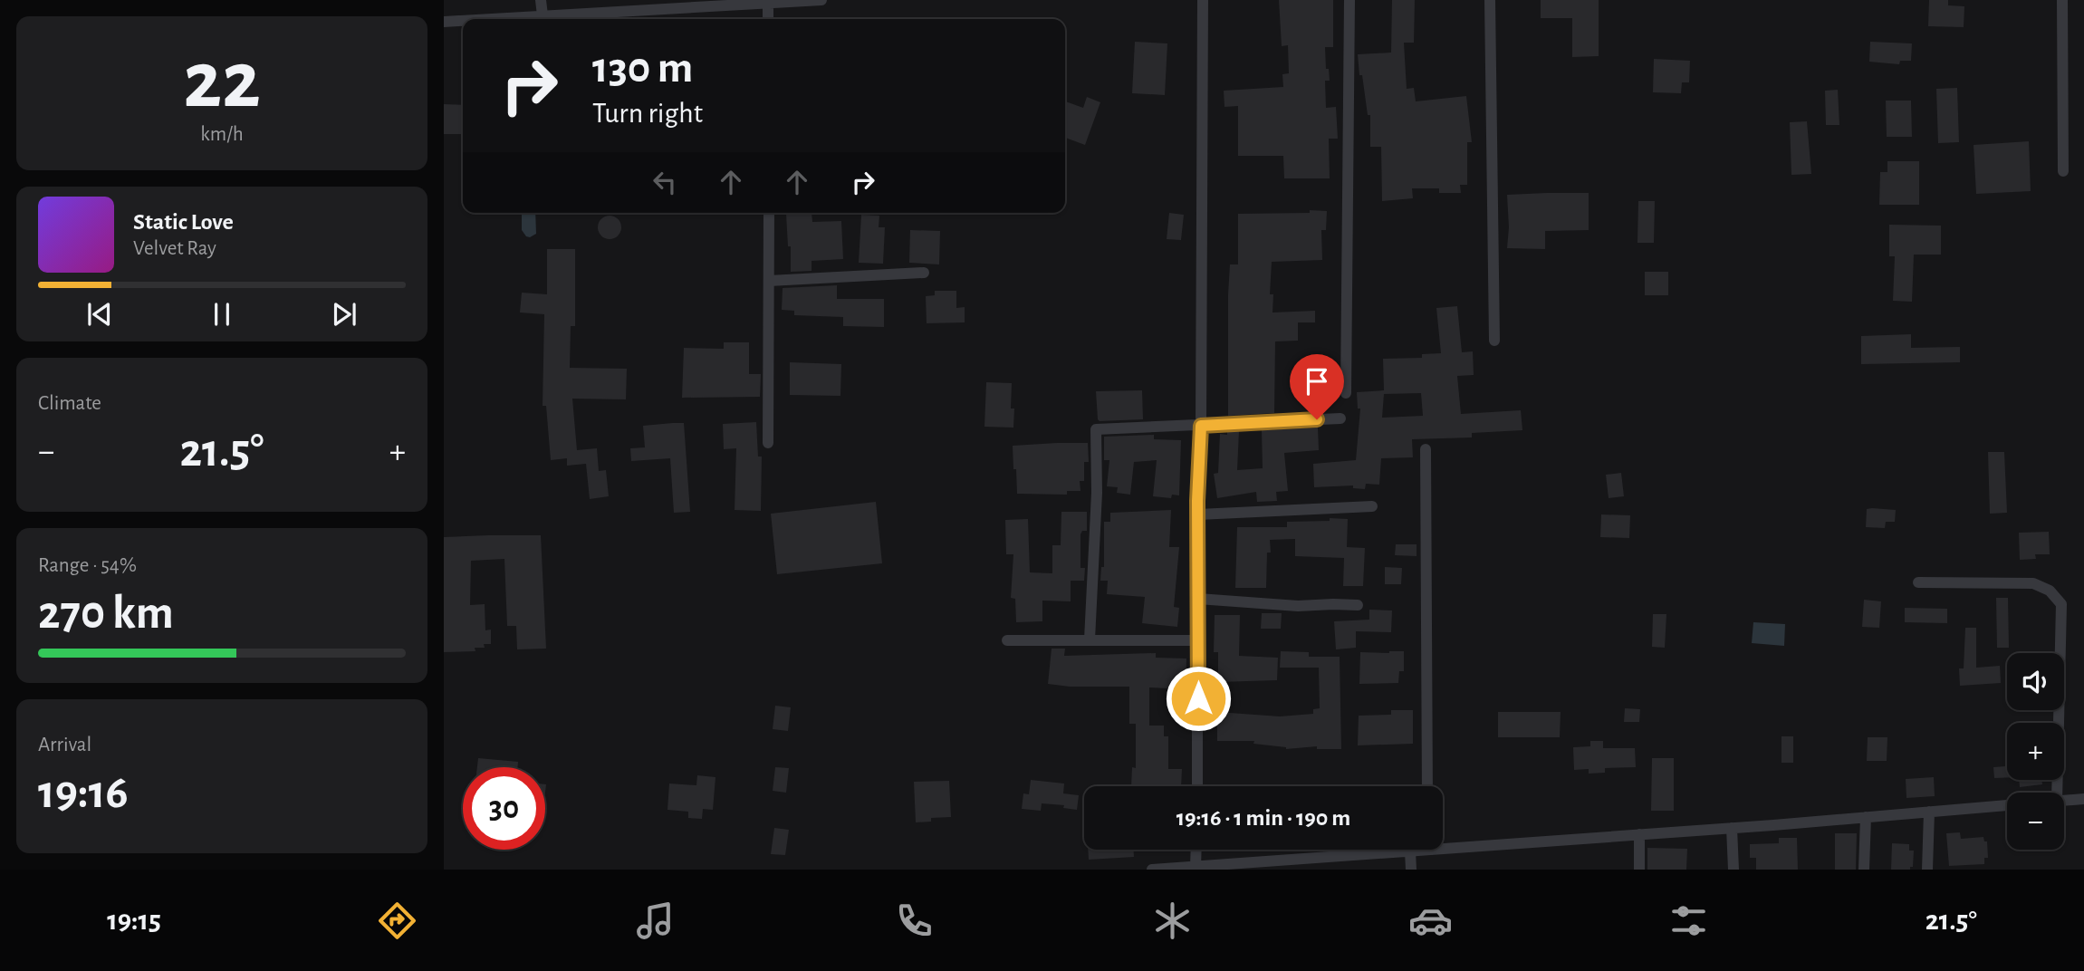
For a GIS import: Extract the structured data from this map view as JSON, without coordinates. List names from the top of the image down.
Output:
{
  "page": {
    "tile": [
      ["22", "km/h"],
      "Climate",
      ["Range · 54%", "270 km"],
      ["Arrival", "19:16"]
    ],
    "turn": ["130 m", "Turn right"],
    "song": ["Static Love", "Velvet Ray"],
    "heat": ["−", "21.5°", "+"],
    "map_buttons": ["+", "−"],
    "limit": "30",
    "trip": "19:16 · 1 min · 190 m",
    "tabs": ["19:15", "21.5°"]
  }
}
